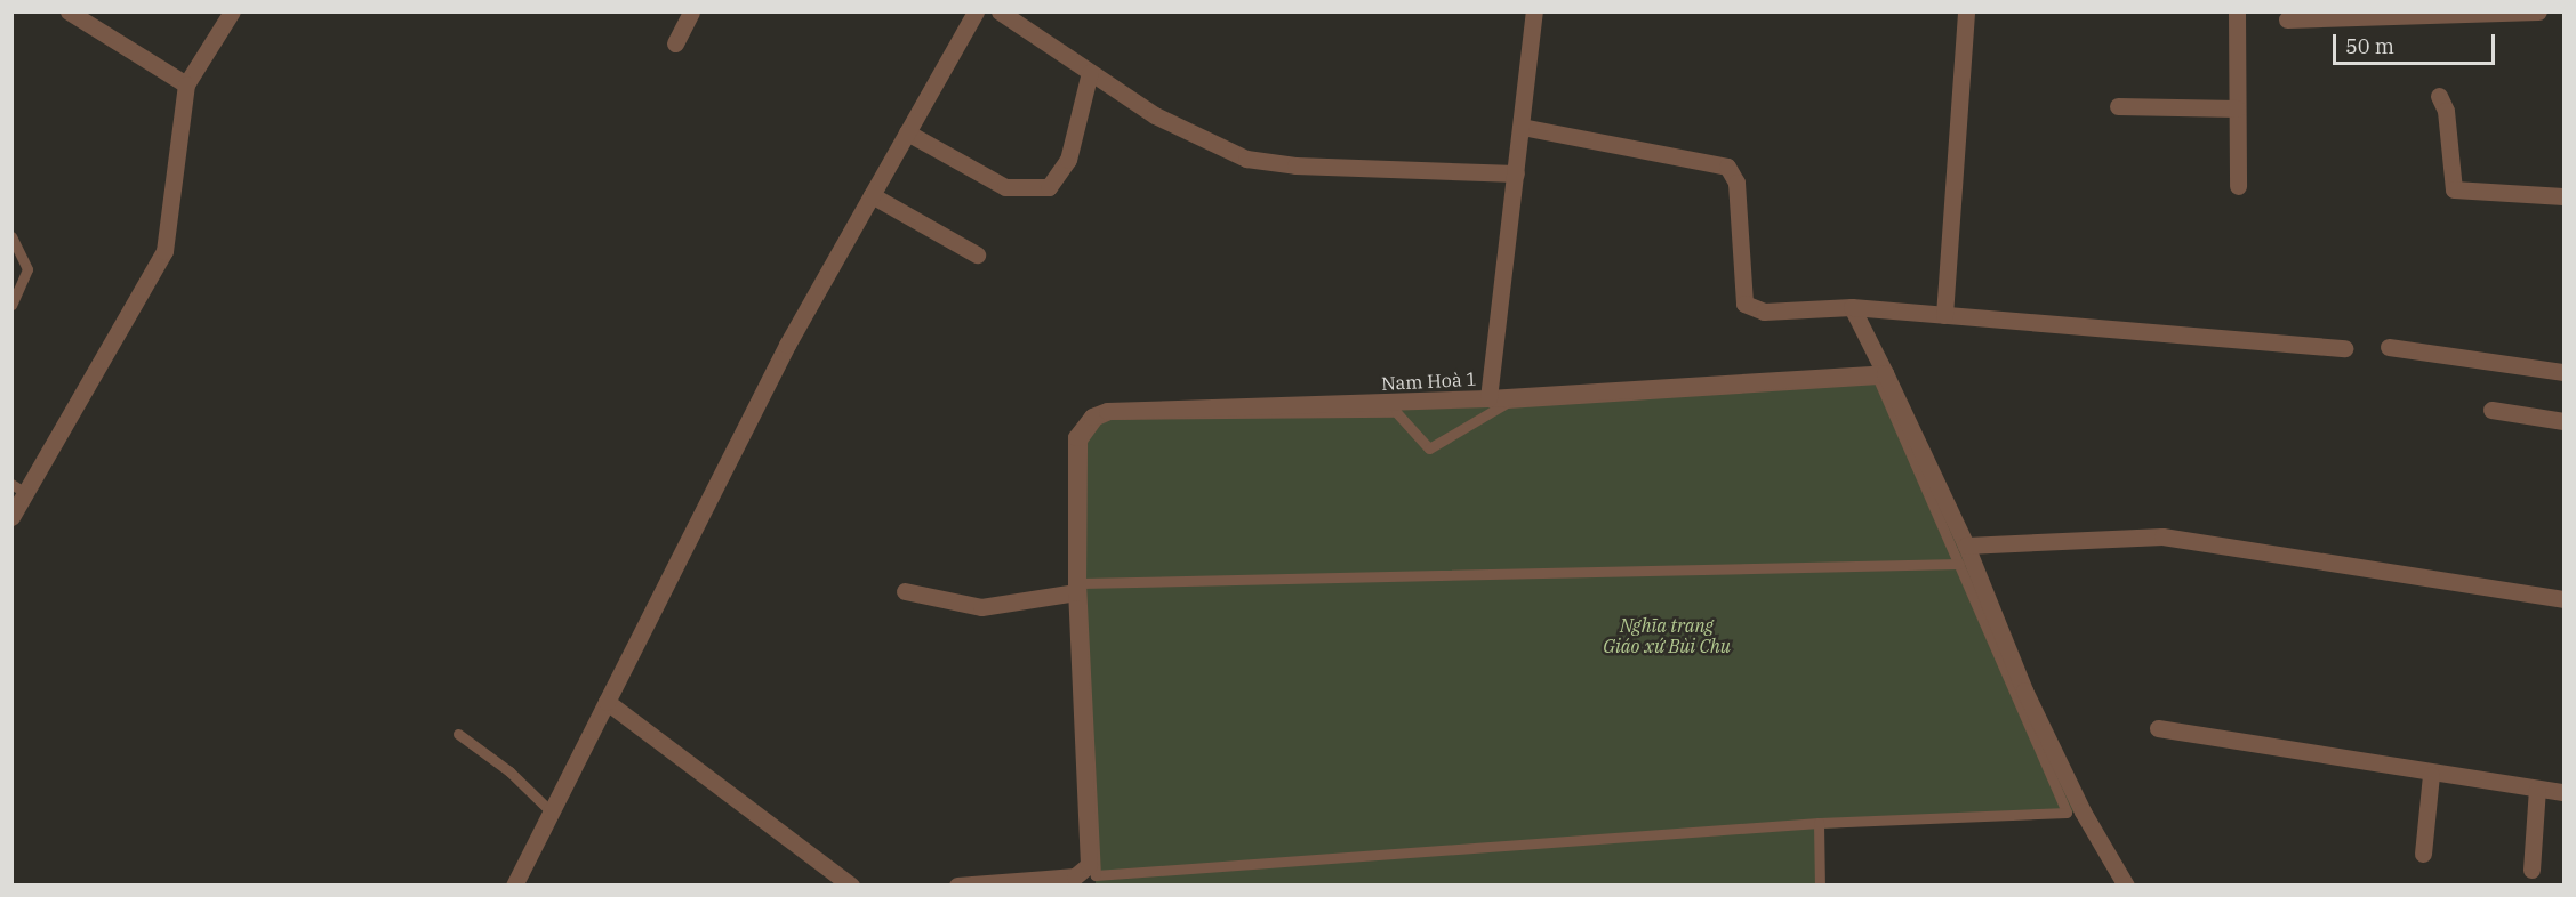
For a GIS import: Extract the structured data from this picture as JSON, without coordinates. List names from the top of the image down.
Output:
{
  "streets": {
    "street": ["Nam Hoà 1"]
  },
  "parks": ["Nghĩa trang Giáo xứ Bùi Chu"],
  "scale_bar": "50 m"
}
